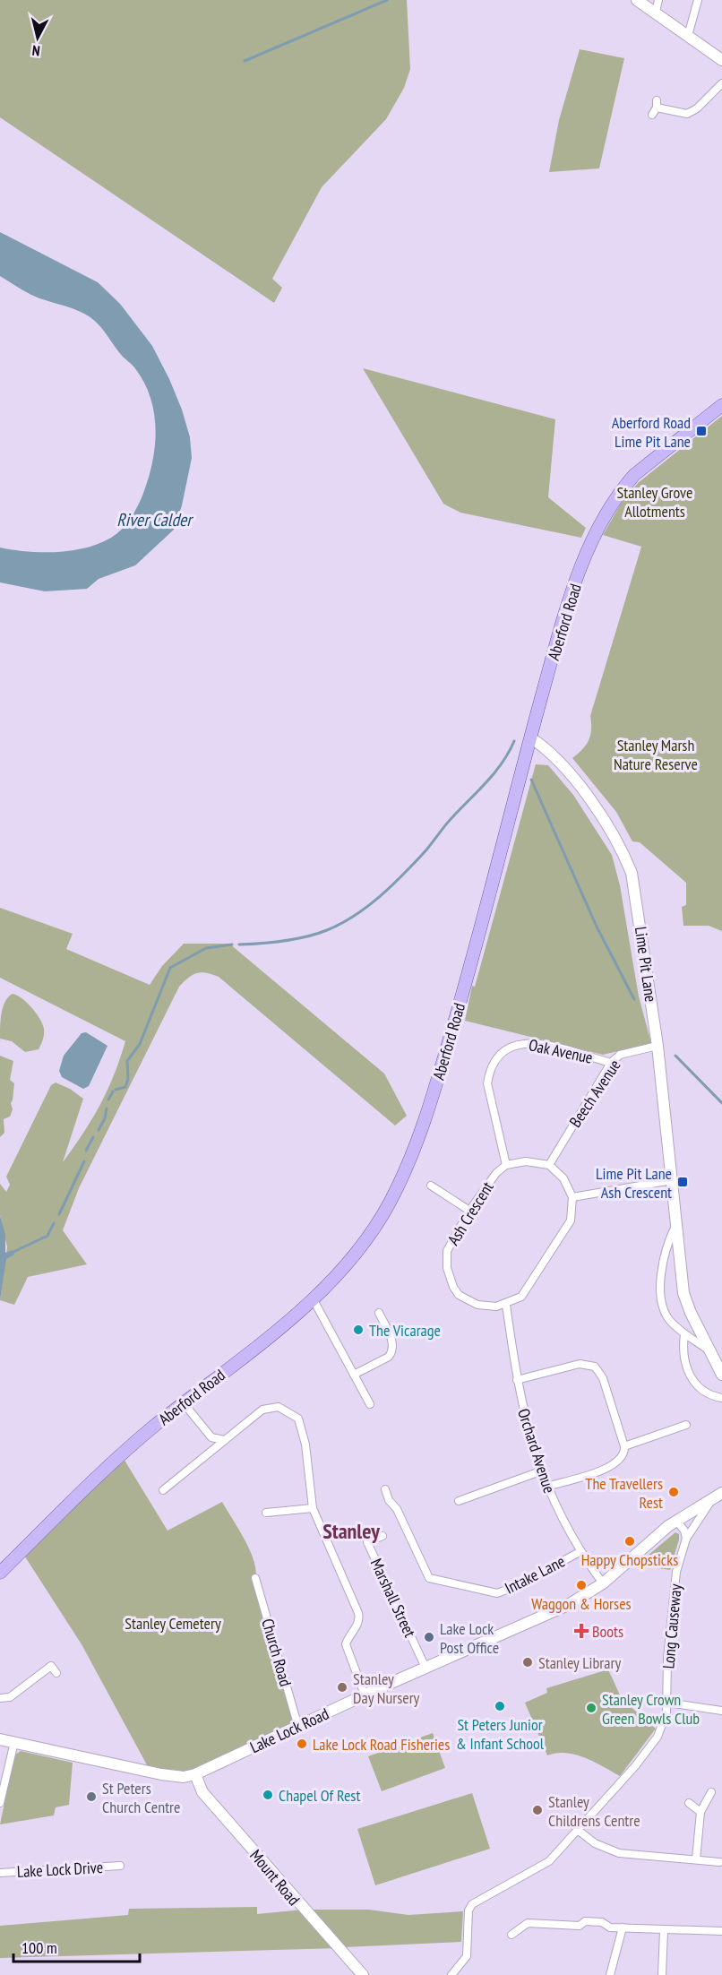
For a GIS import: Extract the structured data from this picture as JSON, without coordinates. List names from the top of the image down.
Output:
{
  "streets": {
    "main road": ["Aberford Road"],
    "street": [
      "Lime Pit Lane",
      "Oak Avenue",
      "Beech Avenue",
      "Ash Crescent",
      "Orchard Avenue",
      "Intake Lane",
      "Marshall Street",
      "Long Causeway",
      "Church Road",
      "Lake Lock Road",
      "Lake Lock Drive",
      "Mount Road"
    ]
  },
  "crossings": [
    ["Aberford Road", "Lime Pit Lane"],
    ["Lime Pit Lane", "Beech Avenue"],
    ["Oak Avenue", "Beech Avenue"],
    ["Oak Avenue", "Ash Crescent"],
    ["Oak Avenue", "Orchard Avenue"],
    ["Beech Avenue", "Ash Crescent"],
    ["Beech Avenue", "Orchard Avenue"],
    ["Ash Crescent", "Orchard Avenue"],
    ["Orchard Avenue", "Intake Lane"],
    ["Orchard Avenue", "Lake Lock Road"],
    ["Marshall Street", "Lake Lock Road"],
    ["Long Causeway", "Lake Lock Road"],
    ["Church Road", "Lake Lock Road"],
    ["Lake Lock Road", "Mount Road"]
  ],
  "districts": ["Stanley"],
  "water": ["River Calder"],
  "parks": ["Stanley Grove Allotments", "Stanley Marsh Nature Reserve", "Stanley Cemetery"],
  "places": {
    "transit": ["Aberford Road Lime Pit Lane", "Lime Pit Lane Ash Crescent"],
    "other": [
      "The Vicarage",
      "The Travellers Rest",
      "Happy Chopsticks",
      "Waggon & Horses",
      "Lake Lock Post Office",
      "Stanley Library",
      "Stanley Day Nursery",
      "St Peters Junior & Infant School",
      "Stanley Crown Green Bowls Club",
      "Lake Lock Road Fisheries",
      "Chapel Of Rest",
      "St Peters Church Centre",
      "Stanley Childrens Centre"
    ],
    "health": ["Boots"]
  },
  "scale_bar": "100 m",
  "north": "bottom"
}
